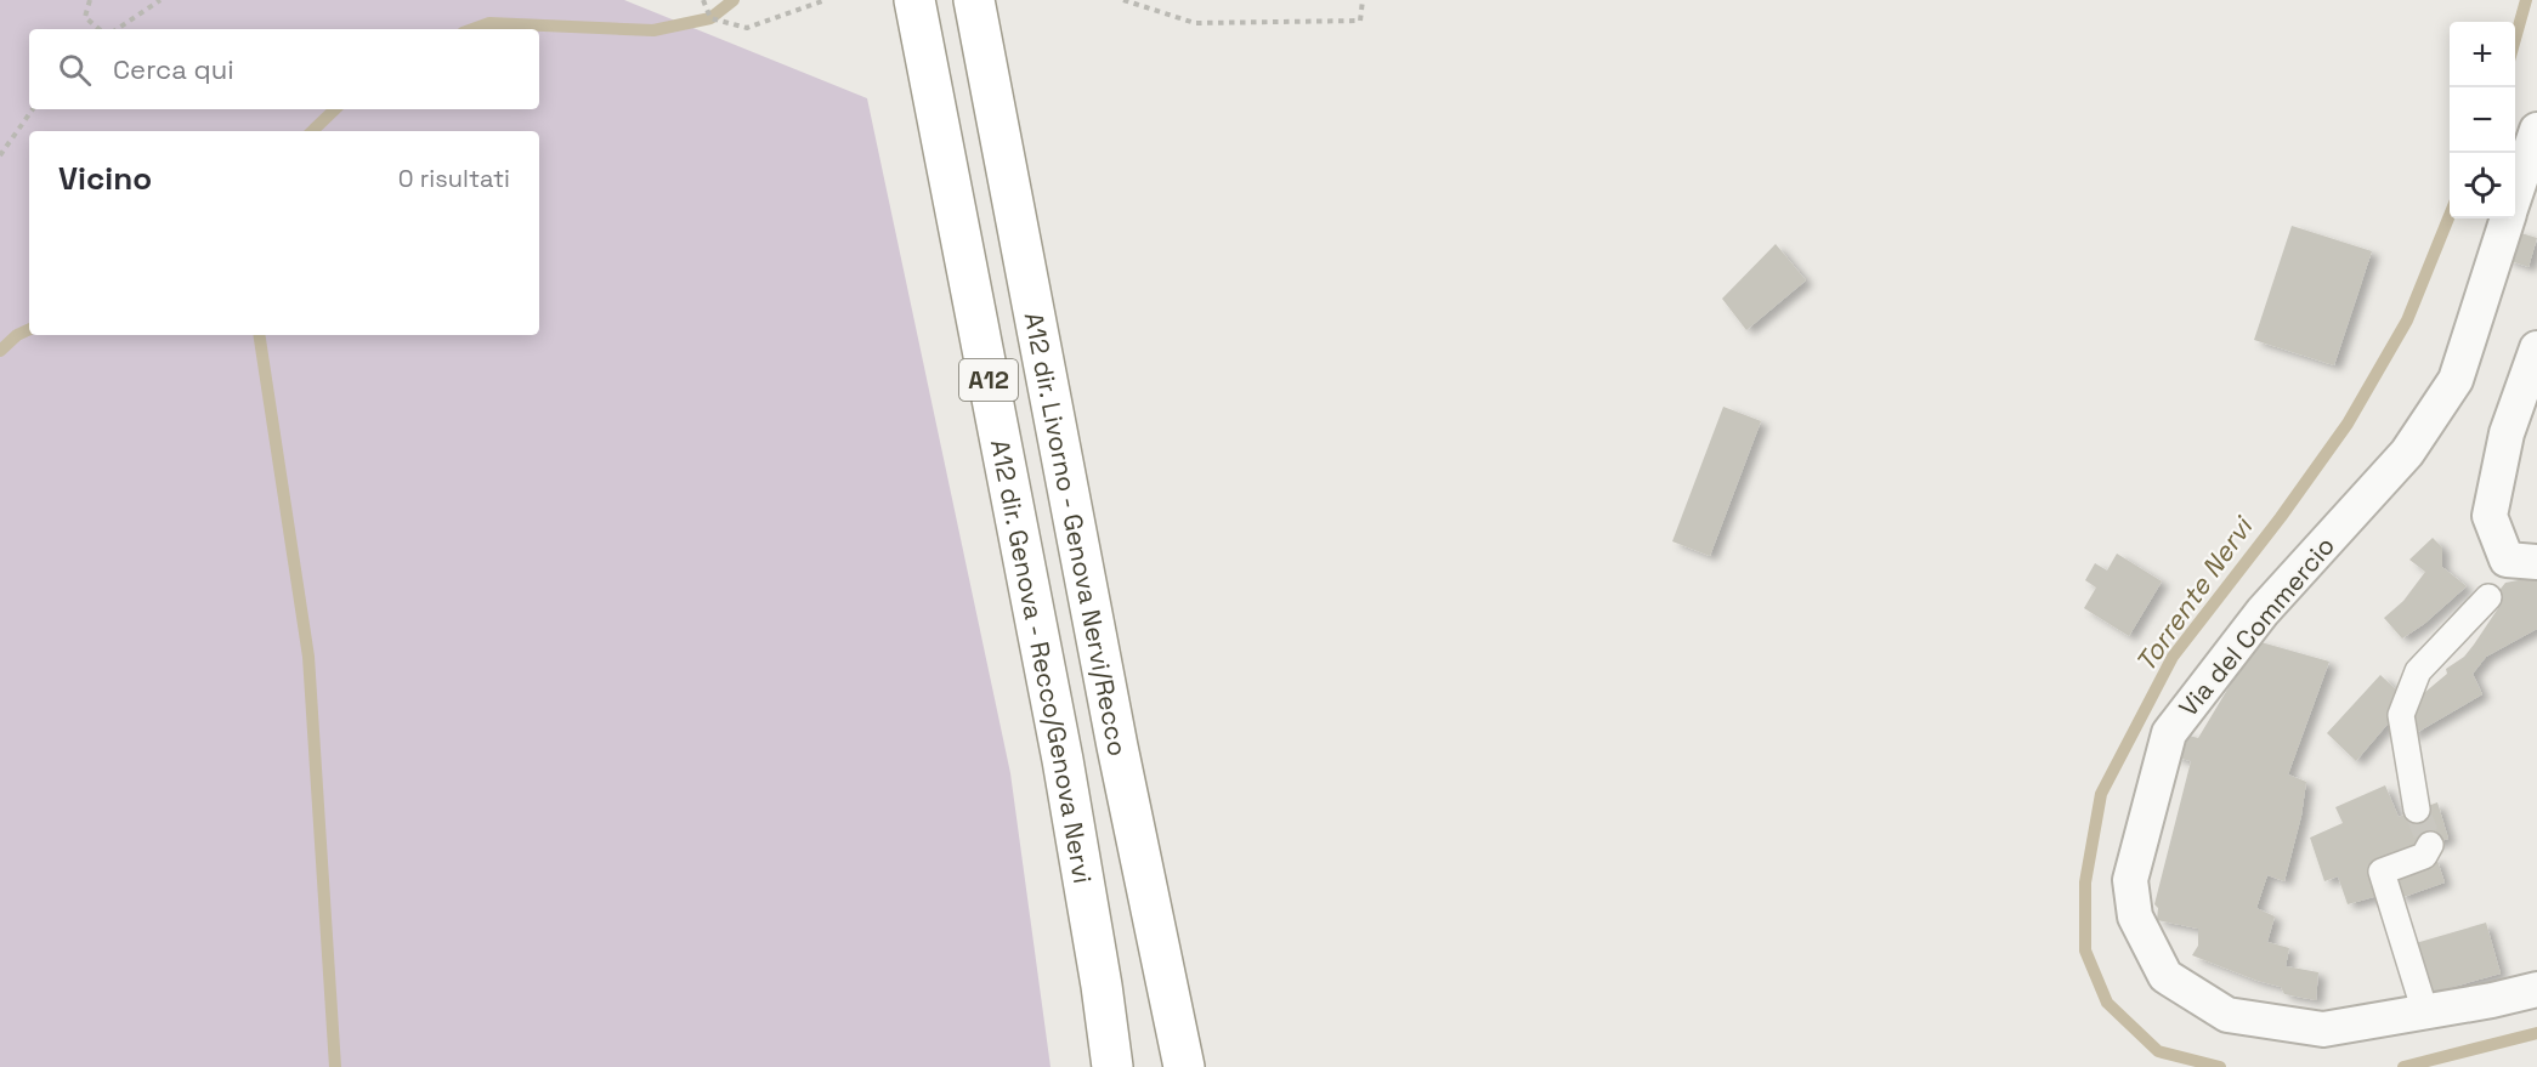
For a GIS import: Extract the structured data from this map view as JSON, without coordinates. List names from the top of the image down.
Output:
{
  "streets": {
    "highway": ["A12", "A12 dir. Livorno - Genova Nervi/Recco", "A12 dir. Genova - Recco/Genova Nervi"],
    "street": ["Via del Commercio"]
  },
  "water": ["Torrente Nervi"],
  "page": {
    "map_buttons": ["+", "−"],
    "search": "Cerca qui",
    "heading": ["Vicino", "0 risultati"]
  }
}
